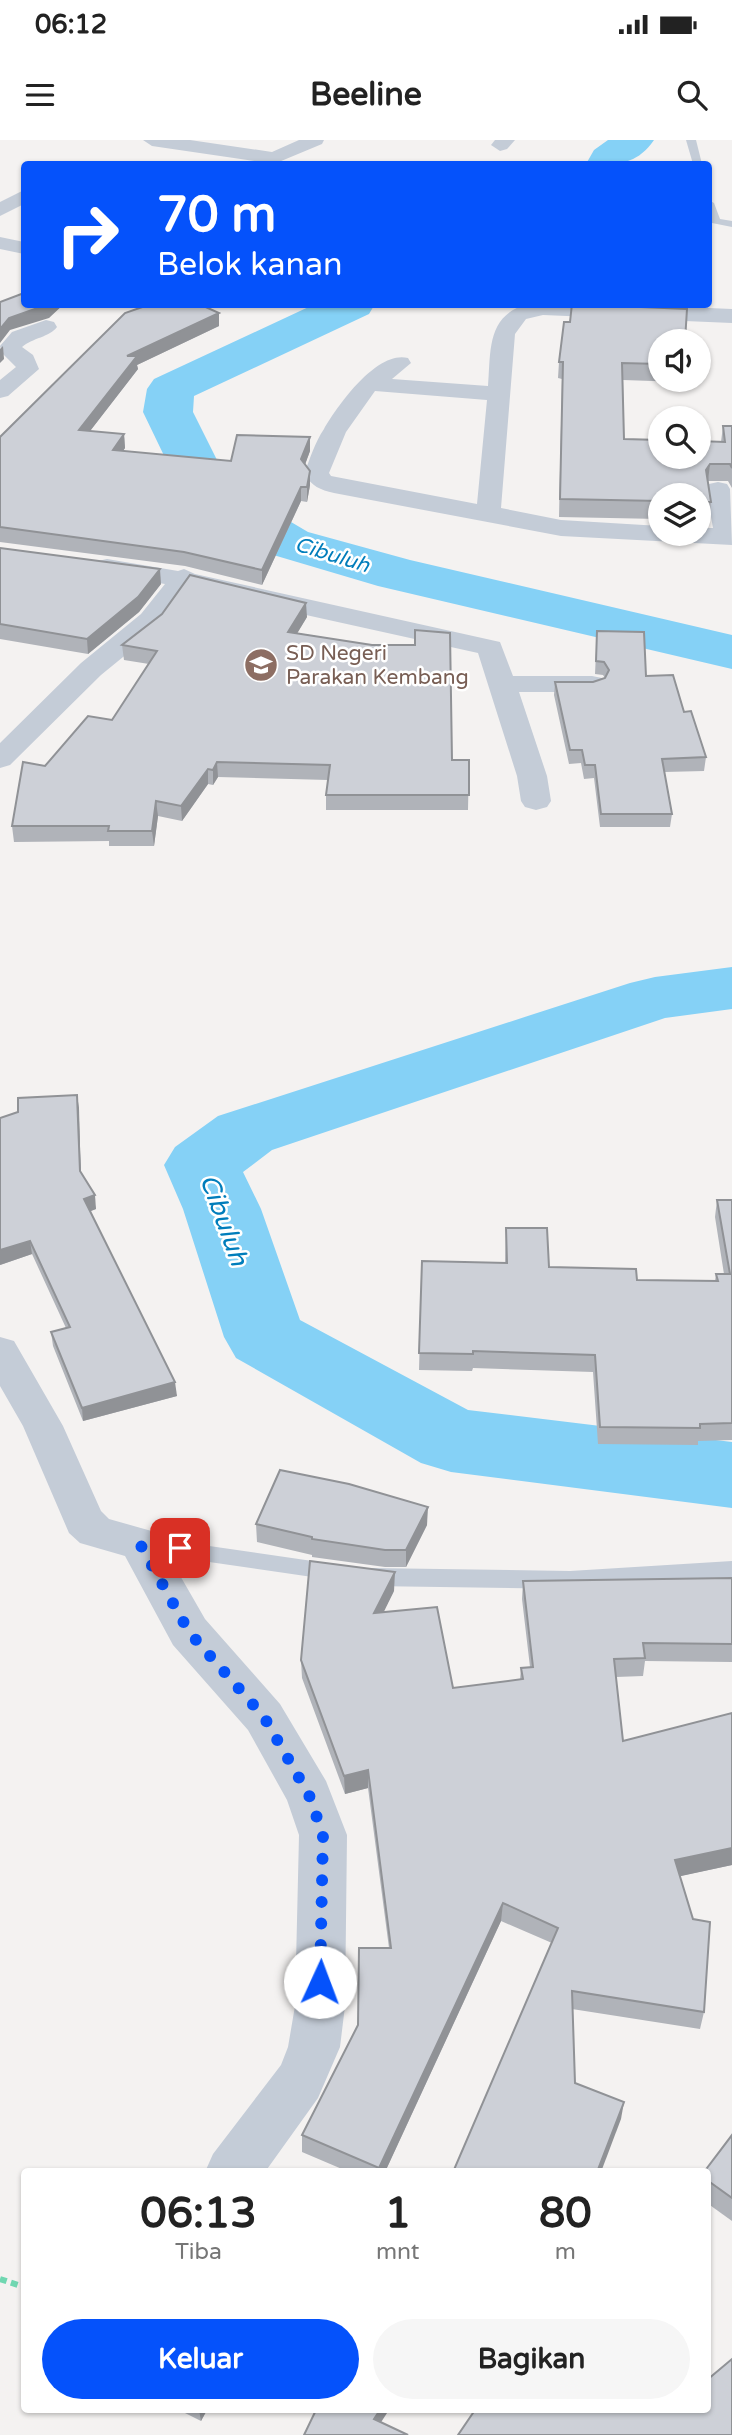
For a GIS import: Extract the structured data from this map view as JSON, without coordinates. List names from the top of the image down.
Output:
{
  "water": ["Cibuluh"],
  "places": {
    "school or university": ["SD Negeri Parakan Kembang"]
  },
  "page": {
    "status": "06:12",
    "header": "Beeline",
    "turn": ["70 m", "Belok kanan"],
    "eta": [
      "06:13",
      "Tiba",
      "1",
      "mnt",
      "80",
      "m"
    ],
    "buttons": ["Keluar", "Bagikan"]
  }
}
